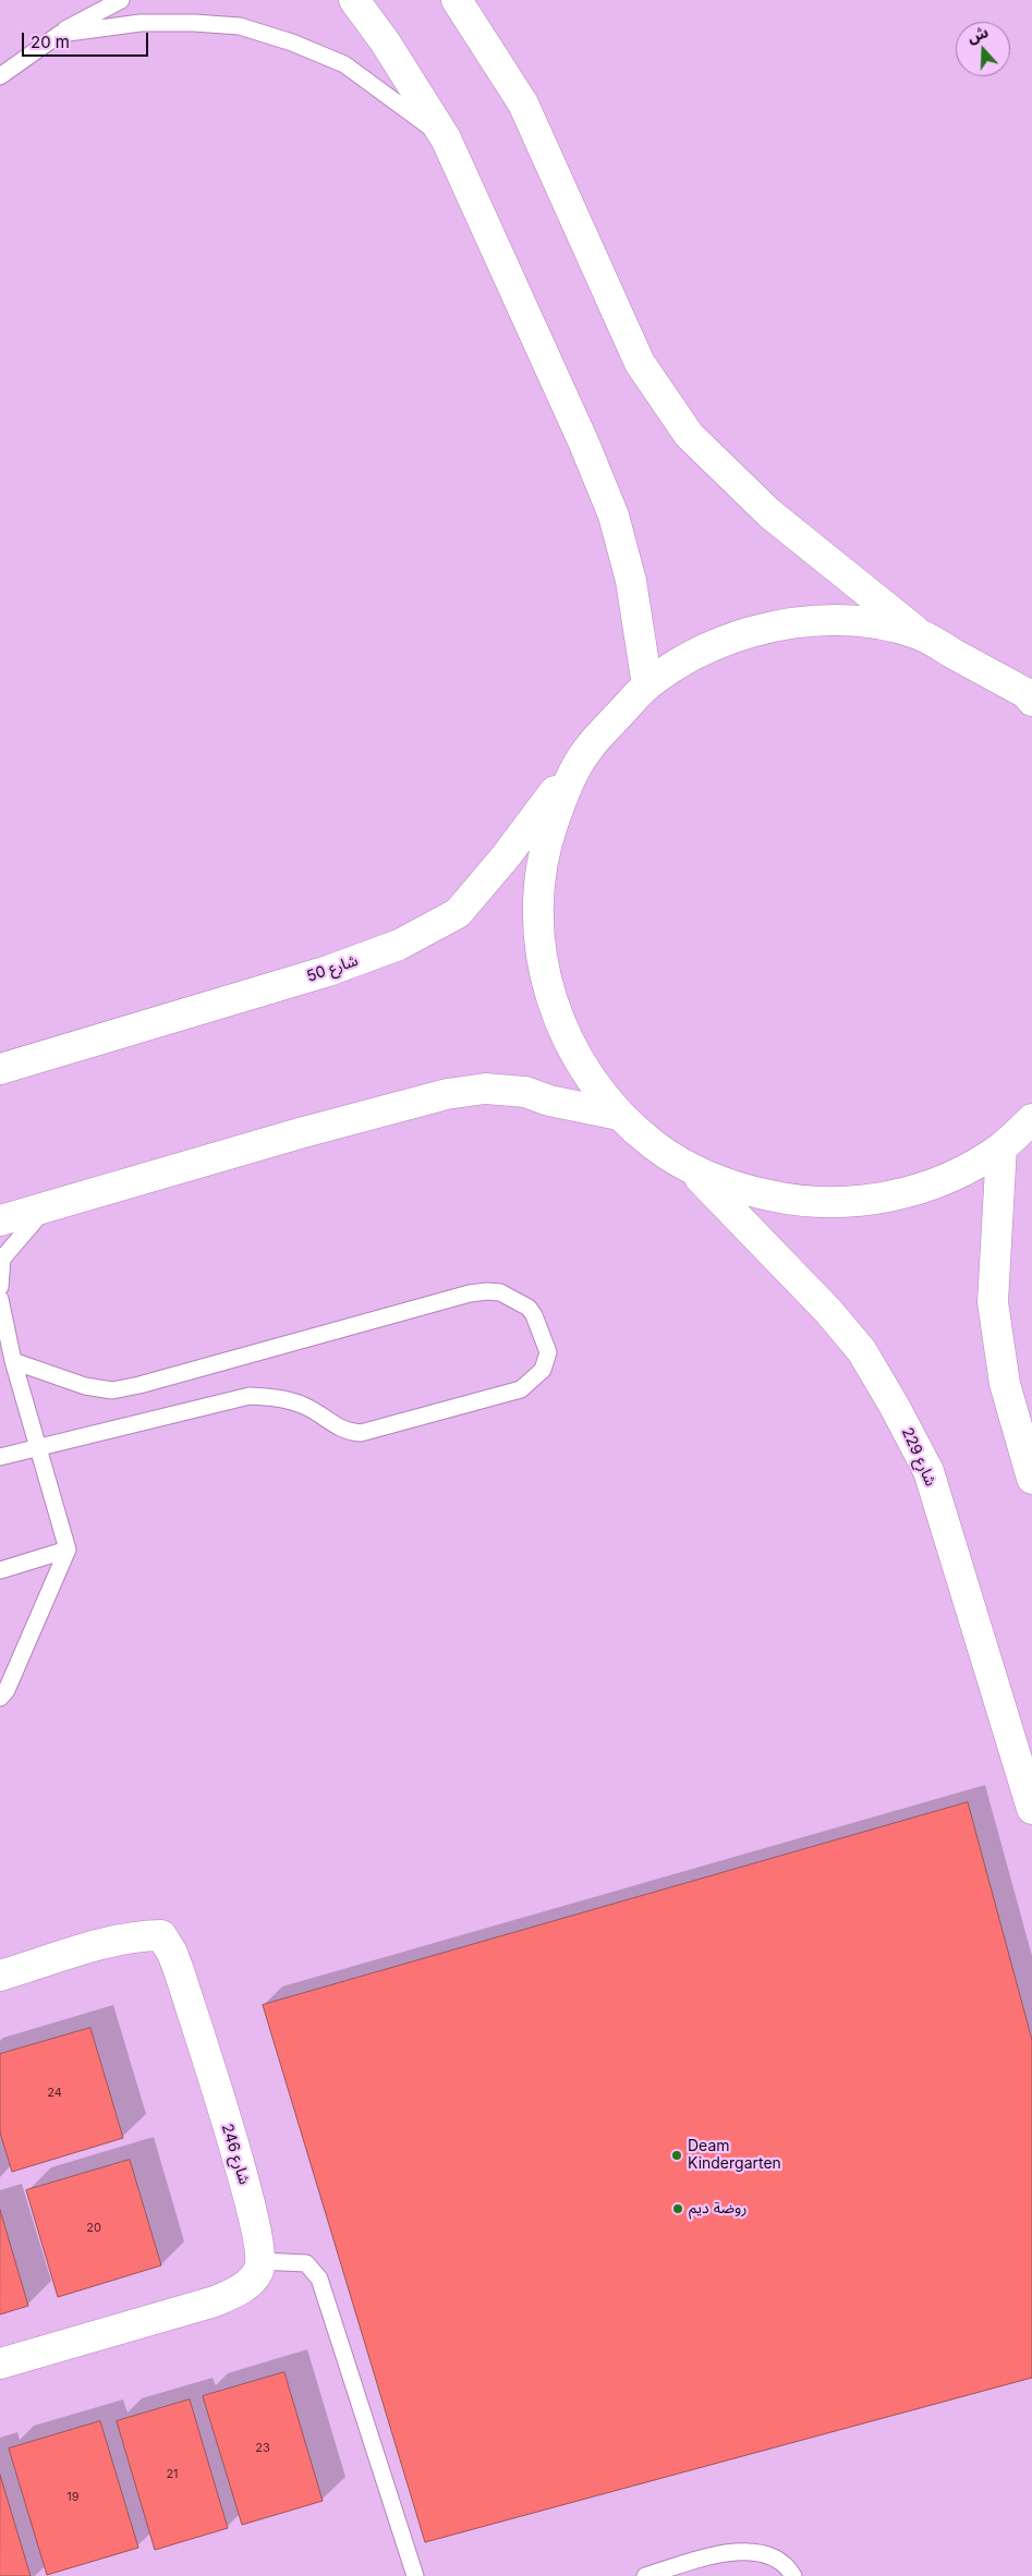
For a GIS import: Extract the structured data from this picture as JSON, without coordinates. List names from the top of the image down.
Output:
{
  "streets": {
    "main road": ["شارع 50", "شارع 229", "شارع 246"]
  },
  "places": ["Deam Kindergarten", "روضة ديم"],
  "house_numbers": [
    "24",
    "20",
    "23",
    "21",
    "19"
  ],
  "scale_bar": "20 m",
  "north": "top"
}
